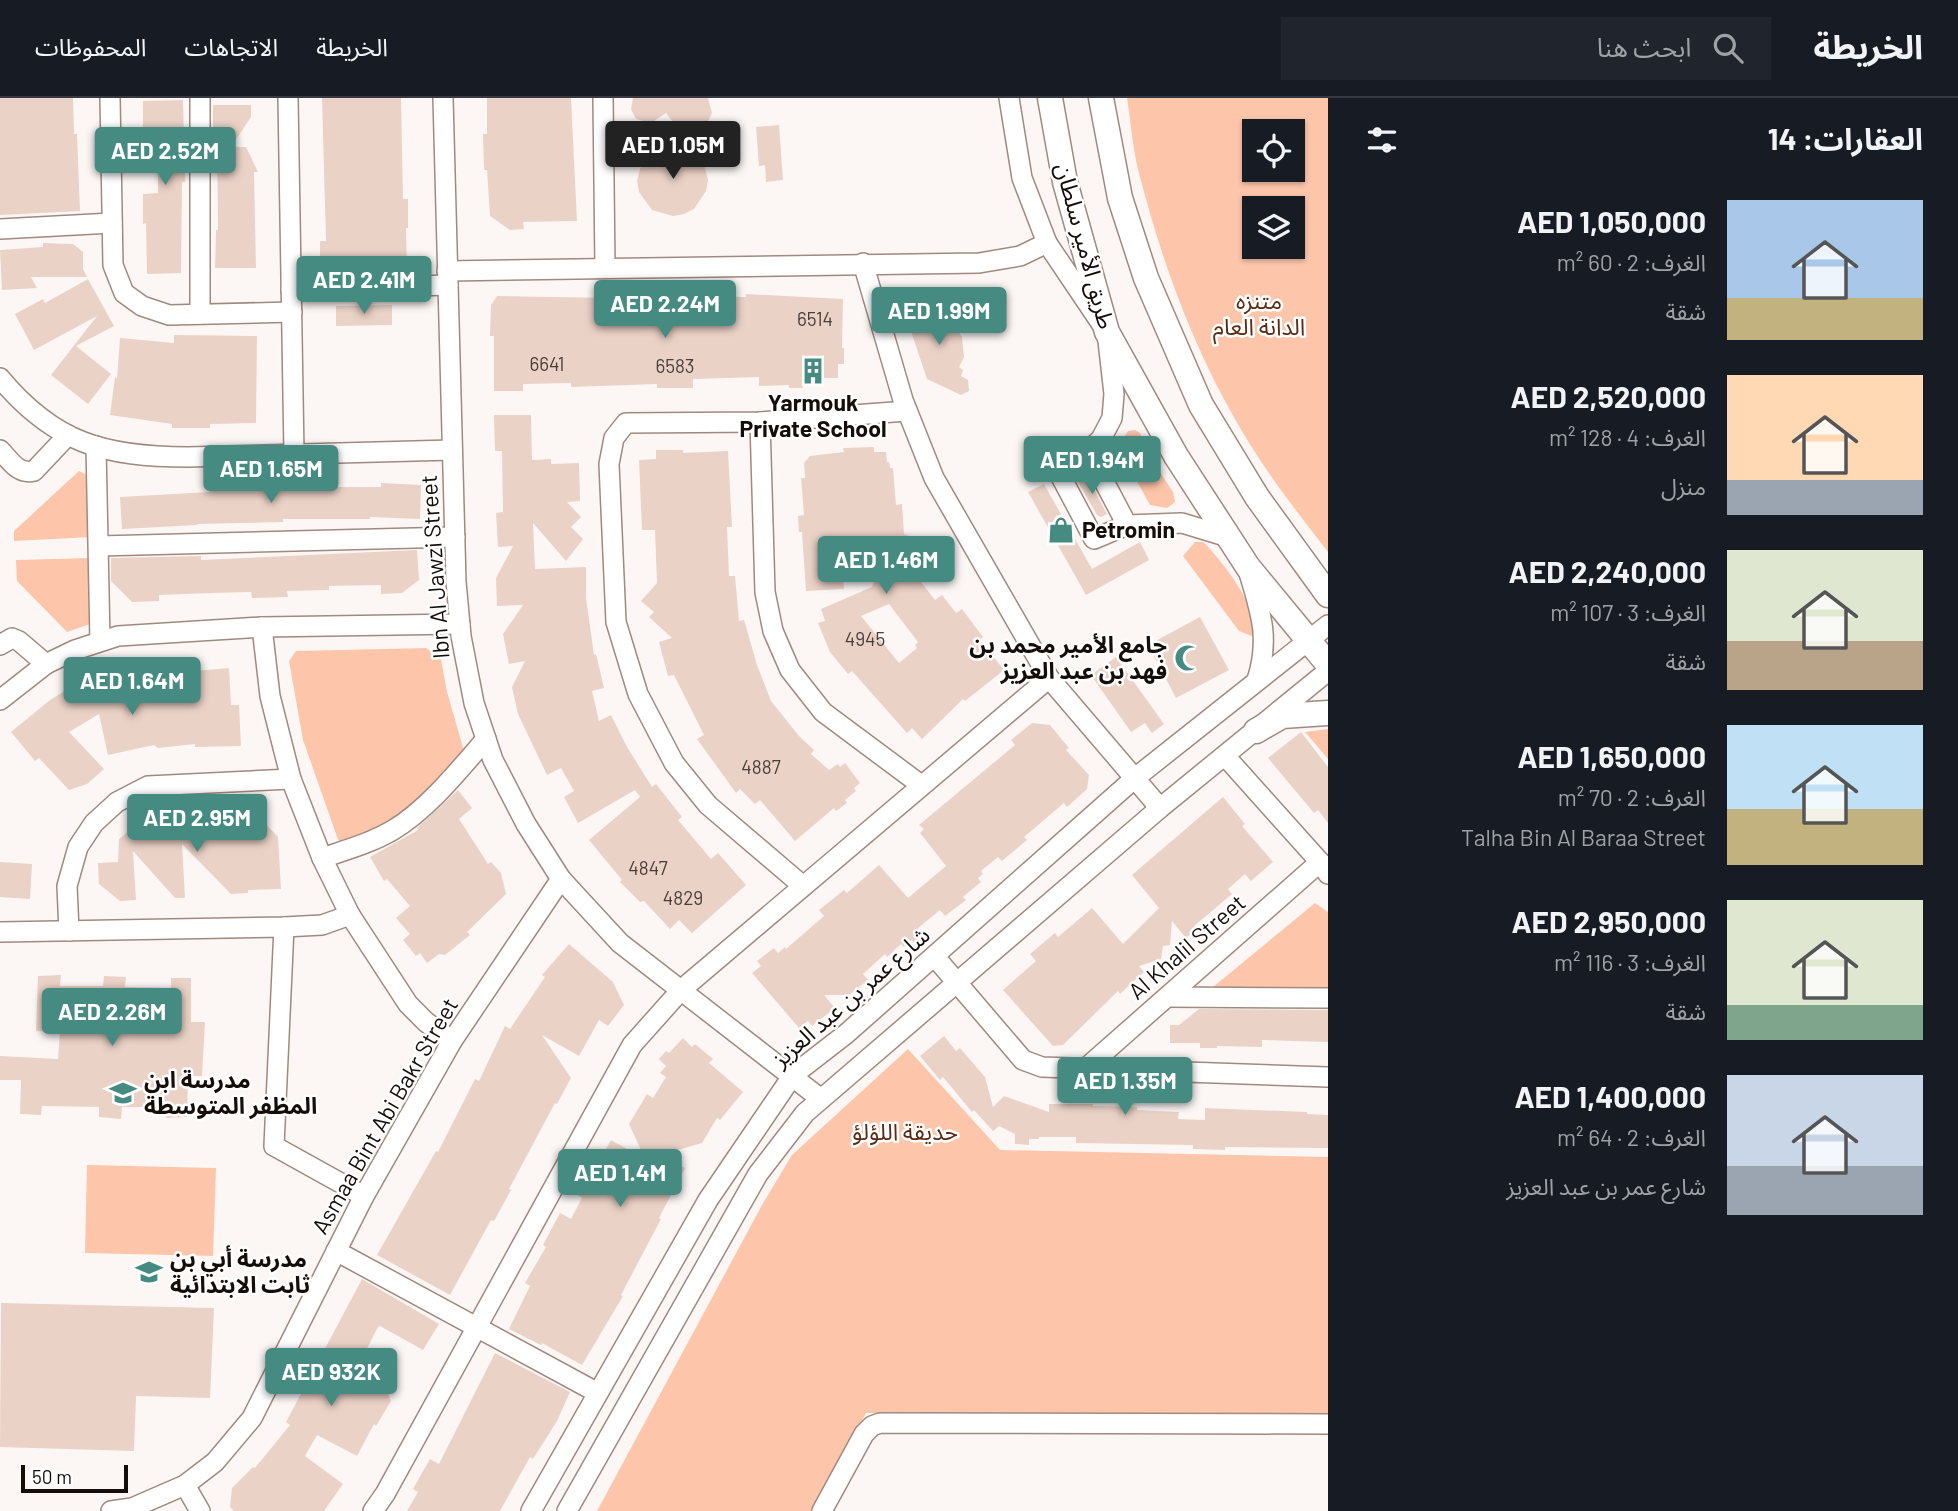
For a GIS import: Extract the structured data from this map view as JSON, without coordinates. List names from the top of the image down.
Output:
{
  "streets": {
    "main road": ["طريق الأمير سلطان"],
    "street": [
      "Ibn Al Jawzi Street",
      "Al Khalil Street",
      "شارع عمر بن عبد العزيز",
      "Asmaa Bint Abi Bakr Street"
    ]
  },
  "crossings": [
    ["طريق الأمير سلطان", "شارع عمر بن عبد العزيز"],
    ["Ibn Al Jawzi Street", "شارع عمر بن عبد العزيز"],
    ["Ibn Al Jawzi Street", "Asmaa Bint Abi Bakr Street"]
  ],
  "parks": ["متنزه الدانة العام", "حديقة اللؤلؤ"],
  "places": {
    "building": ["Yarmouk Private School"],
    "shop": ["Petromin"],
    "mosque": ["جامع الأمير محمد بن فهد بن عبد العزيز"],
    "school or university": ["مدرسة ابن المظفر المتوسطة", "مدرسة أبي بن ثابت الابتدائية"]
  },
  "house_numbers": [
    "6514",
    "6641",
    "6583",
    "4945",
    "4887",
    "4847",
    "4829"
  ],
  "scale_bar": "50 m",
  "page": {
    "header": "الخريطة",
    "search": "ابحث هنا",
    "nav": ["الخريطة", "الاتجاهات", "المحفوظات"],
    "heading": "العقارات: 14",
    "price": [
      "AED 1.05M",
      "AED 2.52M",
      "AED 2.41M",
      "AED 2.24M",
      "AED 1.99M",
      "AED 1.94M",
      "AED 1.65M",
      "AED 1.46M",
      "AED 1.64M",
      "AED 2.95M",
      "AED 2.26M",
      "AED 1.35M",
      "AED 1.4M",
      "AED 932K"
    ],
    "list": [
      {
        "name": "AED 1,050,000",
        "note": "الغرف: 2 · 60 m² · شقة"
      },
      {
        "name": "AED 2,520,000",
        "note": "الغرف: 4 · 128 m² · منزل"
      },
      {
        "name": "AED 2,240,000",
        "note": "الغرف: 3 · 107 m² · شقة"
      },
      {
        "name": "AED 1,650,000",
        "note": "الغرف: 2 · 70 m² · Talha Bin Al Baraa Street"
      },
      {
        "name": "AED 2,950,000",
        "note": "الغرف: 3 · 116 m² · شقة"
      },
      {
        "name": "AED 1,400,000",
        "note": "الغرف: 2 · 64 m² · شارع عمر بن عبد العزيز"
      }
    ],
    "scale": "50 m"
  }
}
